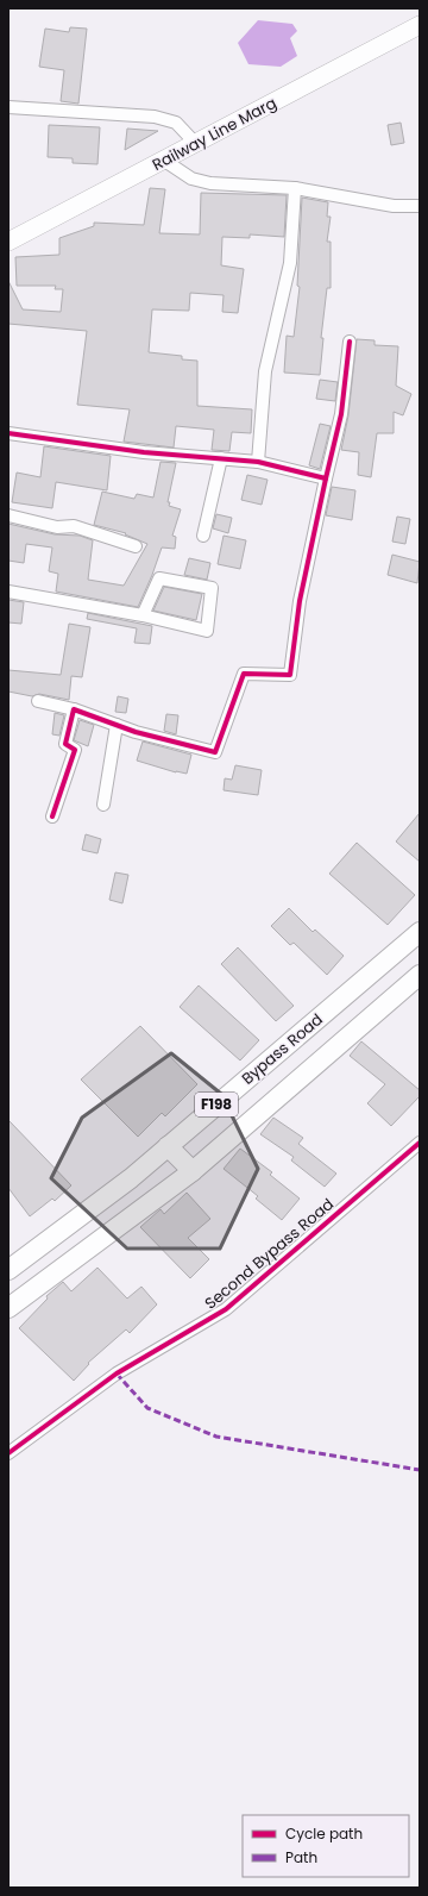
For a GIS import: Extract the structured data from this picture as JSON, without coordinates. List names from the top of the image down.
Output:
{
  "streets": {
    "main road": ["Railway Line Marg", "Bypass Road", "F198"],
    "street": ["Second Bypass Road"]
  },
  "legend": ["Cycle path", "Path"]
}
